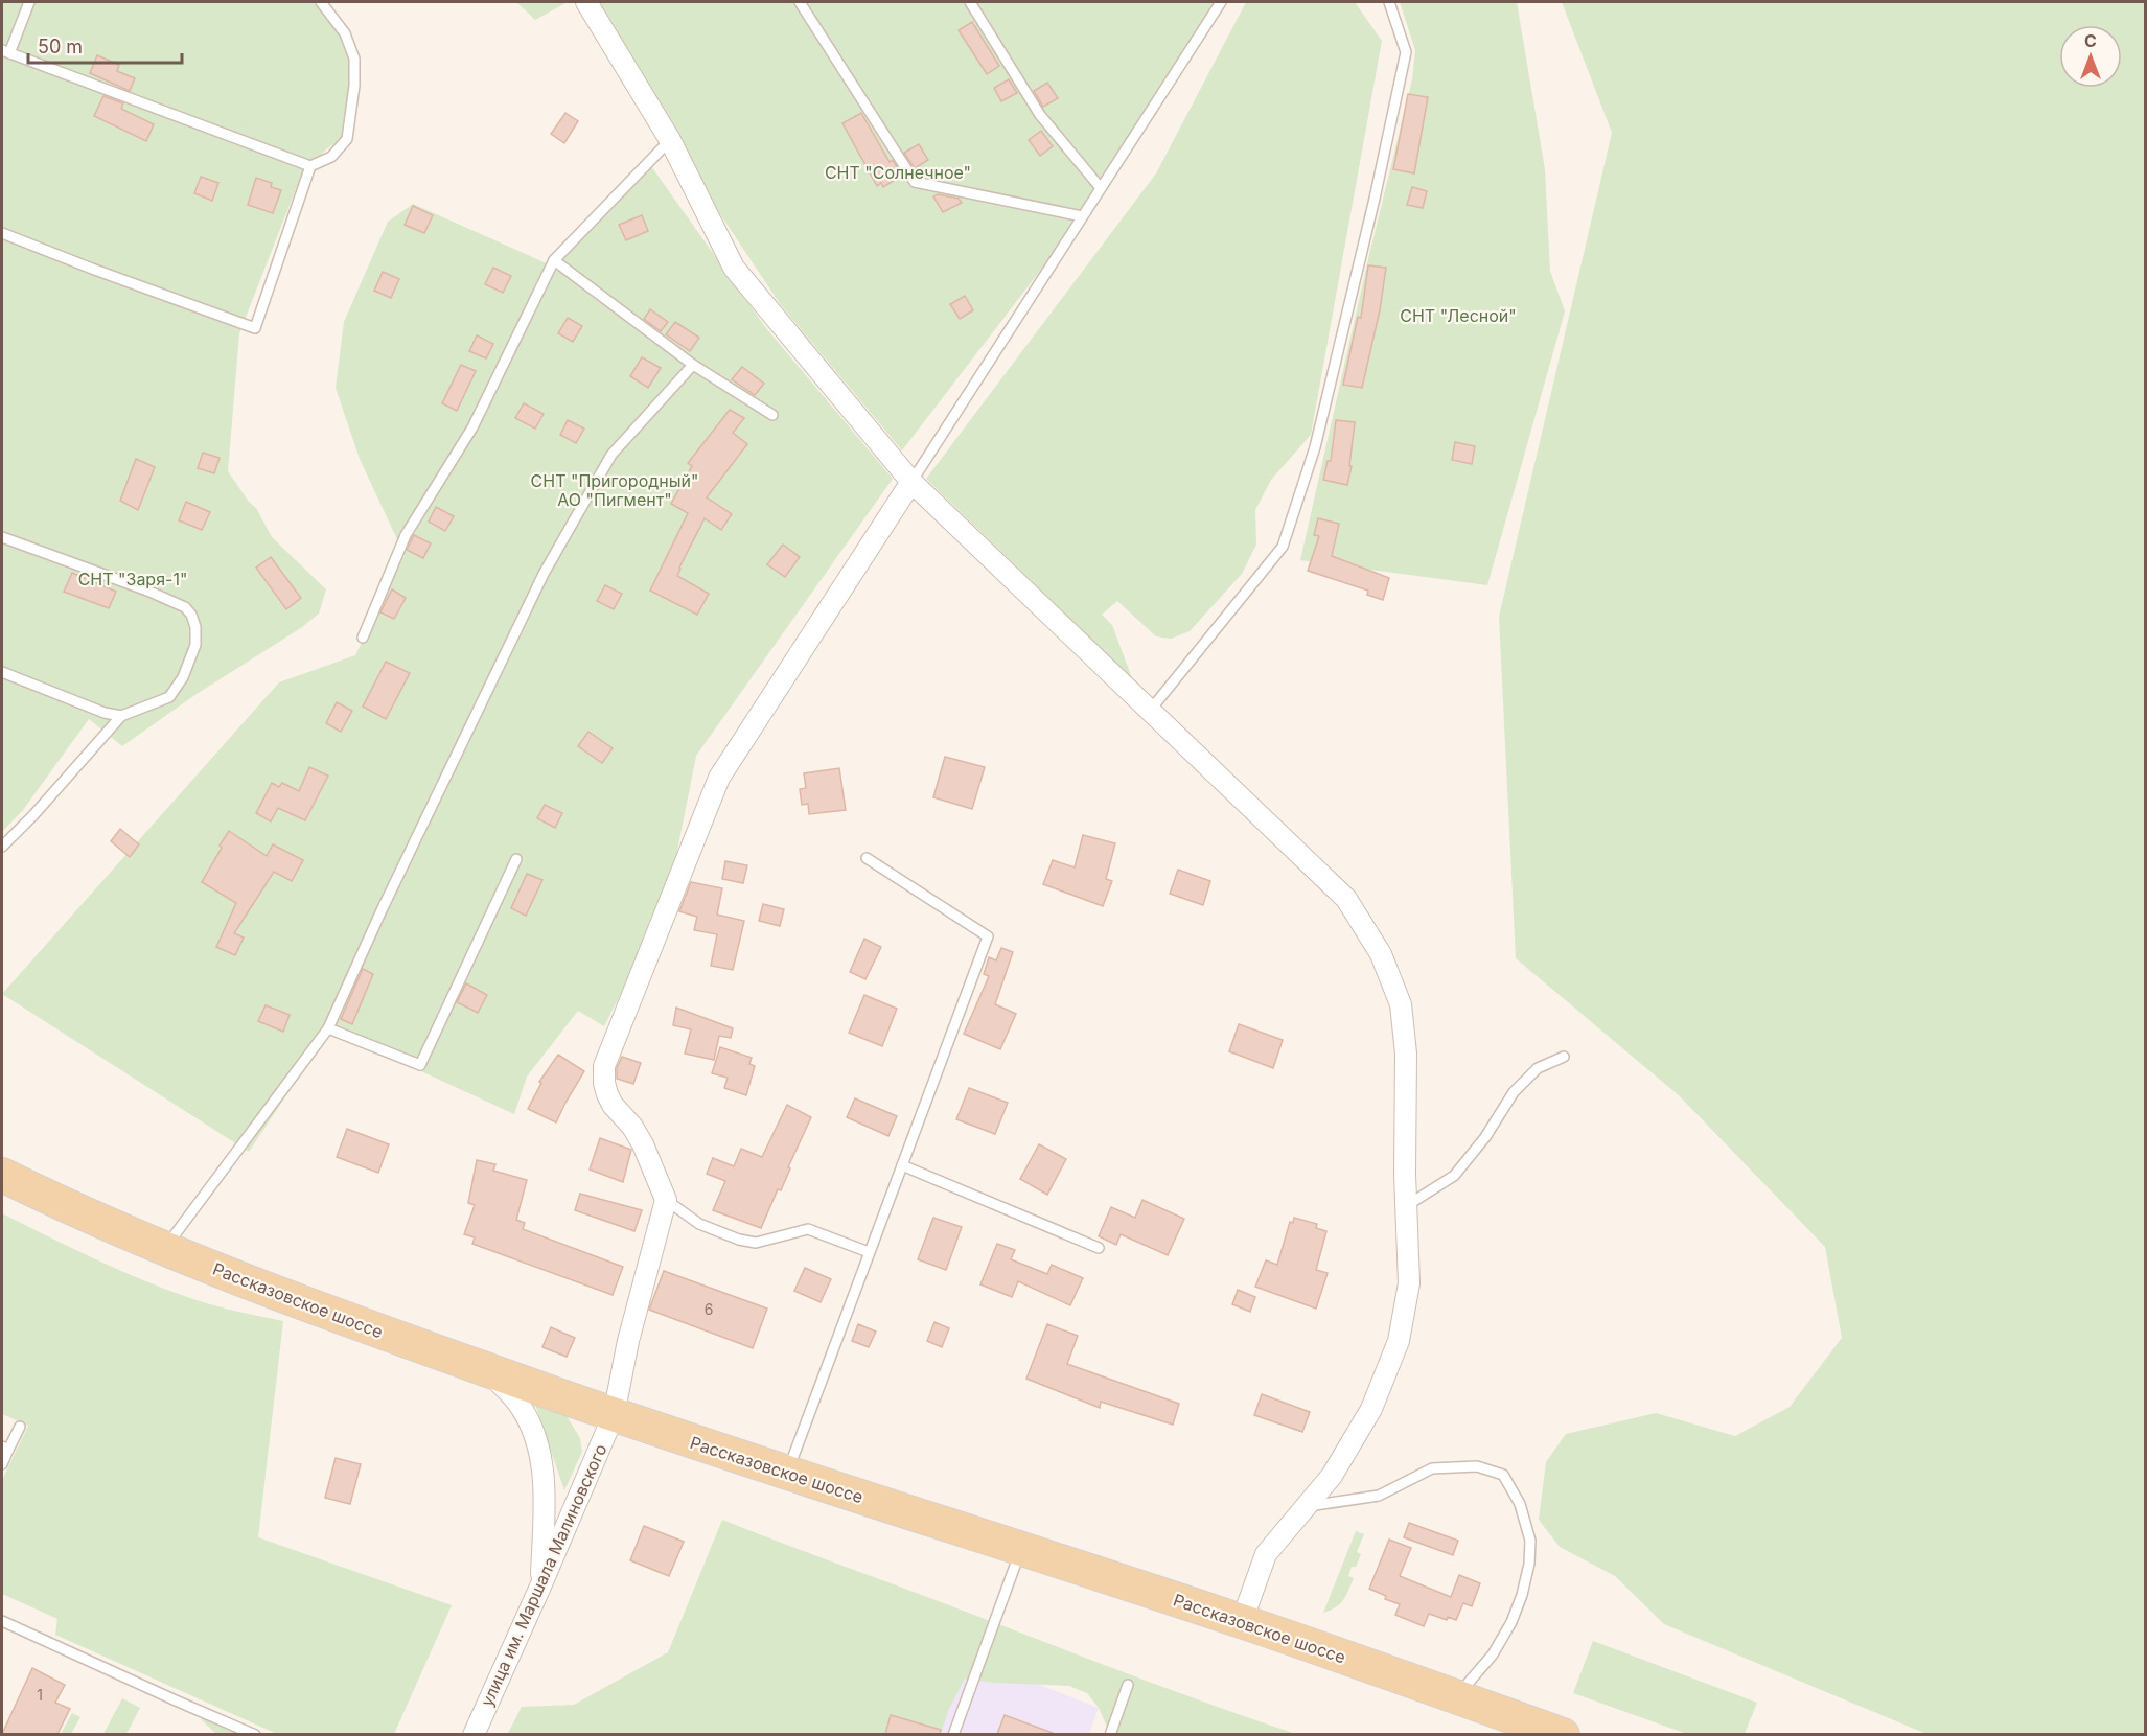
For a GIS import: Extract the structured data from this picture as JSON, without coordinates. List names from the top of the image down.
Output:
{
  "streets": {
    "main road": ["Рассказовское шоссе"],
    "street": ["улица им. Маршала Малиновского"]
  },
  "crossings": [
    ["Рассказовское шоссе", "улица им. Маршала Малиновского"]
  ],
  "parks": [
    "СНТ \"Солнечное\"",
    "СНТ \"Лесной\"",
    "СНТ \"Пригородный\" АО \"Пигмент\"",
    "СНТ \"Заря-1\""
  ],
  "house_numbers": ["6", "1"],
  "scale_bar": "50 m",
  "north": "top"
}
